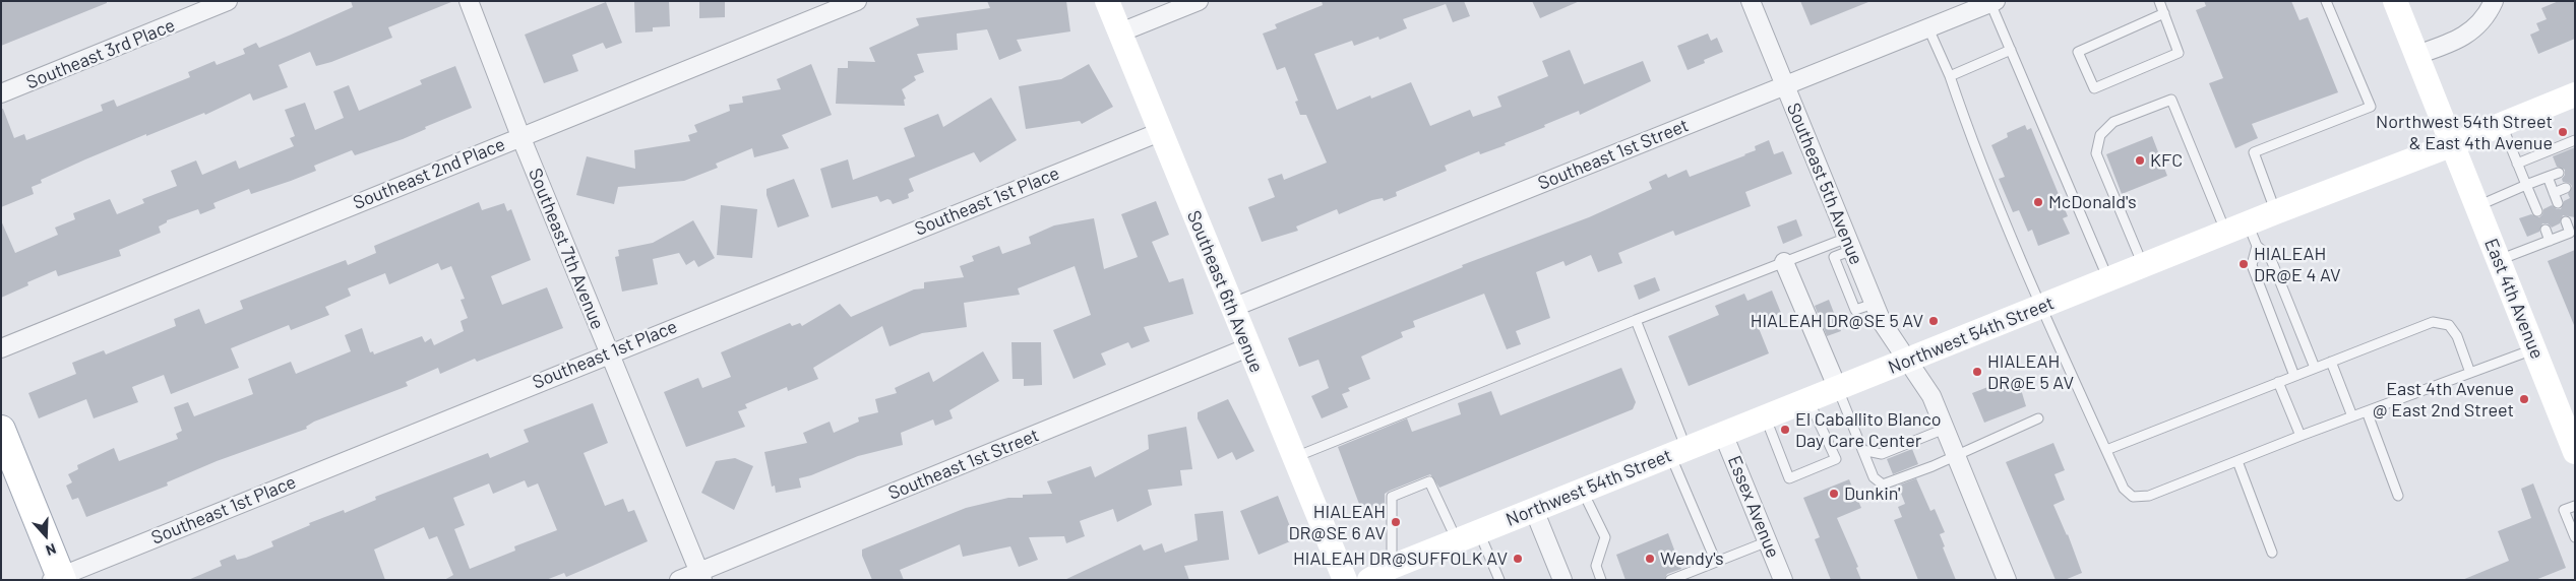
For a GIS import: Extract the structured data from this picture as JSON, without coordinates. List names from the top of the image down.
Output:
{
  "streets": {
    "main road": ["Southeast 6th Avenue", "East 4th Avenue", "Northwest 54th Street"],
    "street": [
      "Southeast 3rd Place",
      "Southeast 1st Street",
      "Southeast 2nd Place",
      "Southeast 5th Avenue",
      "Southeast 1st Place",
      "Southeast 7th Avenue",
      "Essex Avenue"
    ]
  },
  "crossings": [
    ["Southeast 1st Street", "Southeast 5th Avenue"],
    ["Southeast 1st Street", "Southeast 7th Avenue"],
    ["Southeast 1st Street", "Southeast 6th Avenue"],
    ["Southeast 2nd Place", "Southeast 7th Avenue"],
    ["Southeast 5th Avenue", "Northwest 54th Street"],
    ["Southeast 1st Place", "Southeast 7th Avenue"],
    ["Southeast 1st Place", "Southeast 6th Avenue"],
    ["East 4th Avenue", "Northwest 54th Street"],
    ["Northwest 54th Street", "Essex Avenue"]
  ],
  "places": [
    "Northwest 54th Street & East 4th Avenue",
    "KFC",
    "McDonald's",
    "HIALEAH DR@E 4 AV",
    "HIALEAH DR@SE 5 AV",
    "HIALEAH DR@E 5 AV",
    "East 4th Avenue @ East 2nd Street",
    "El Caballito Blanco Day Care Center",
    "Dunkin'",
    "HIALEAH DR@SE 6 AV",
    "HIALEAH DR@SUFFOLK AV",
    "Wendy's"
  ],
  "north": "bottom"
}
